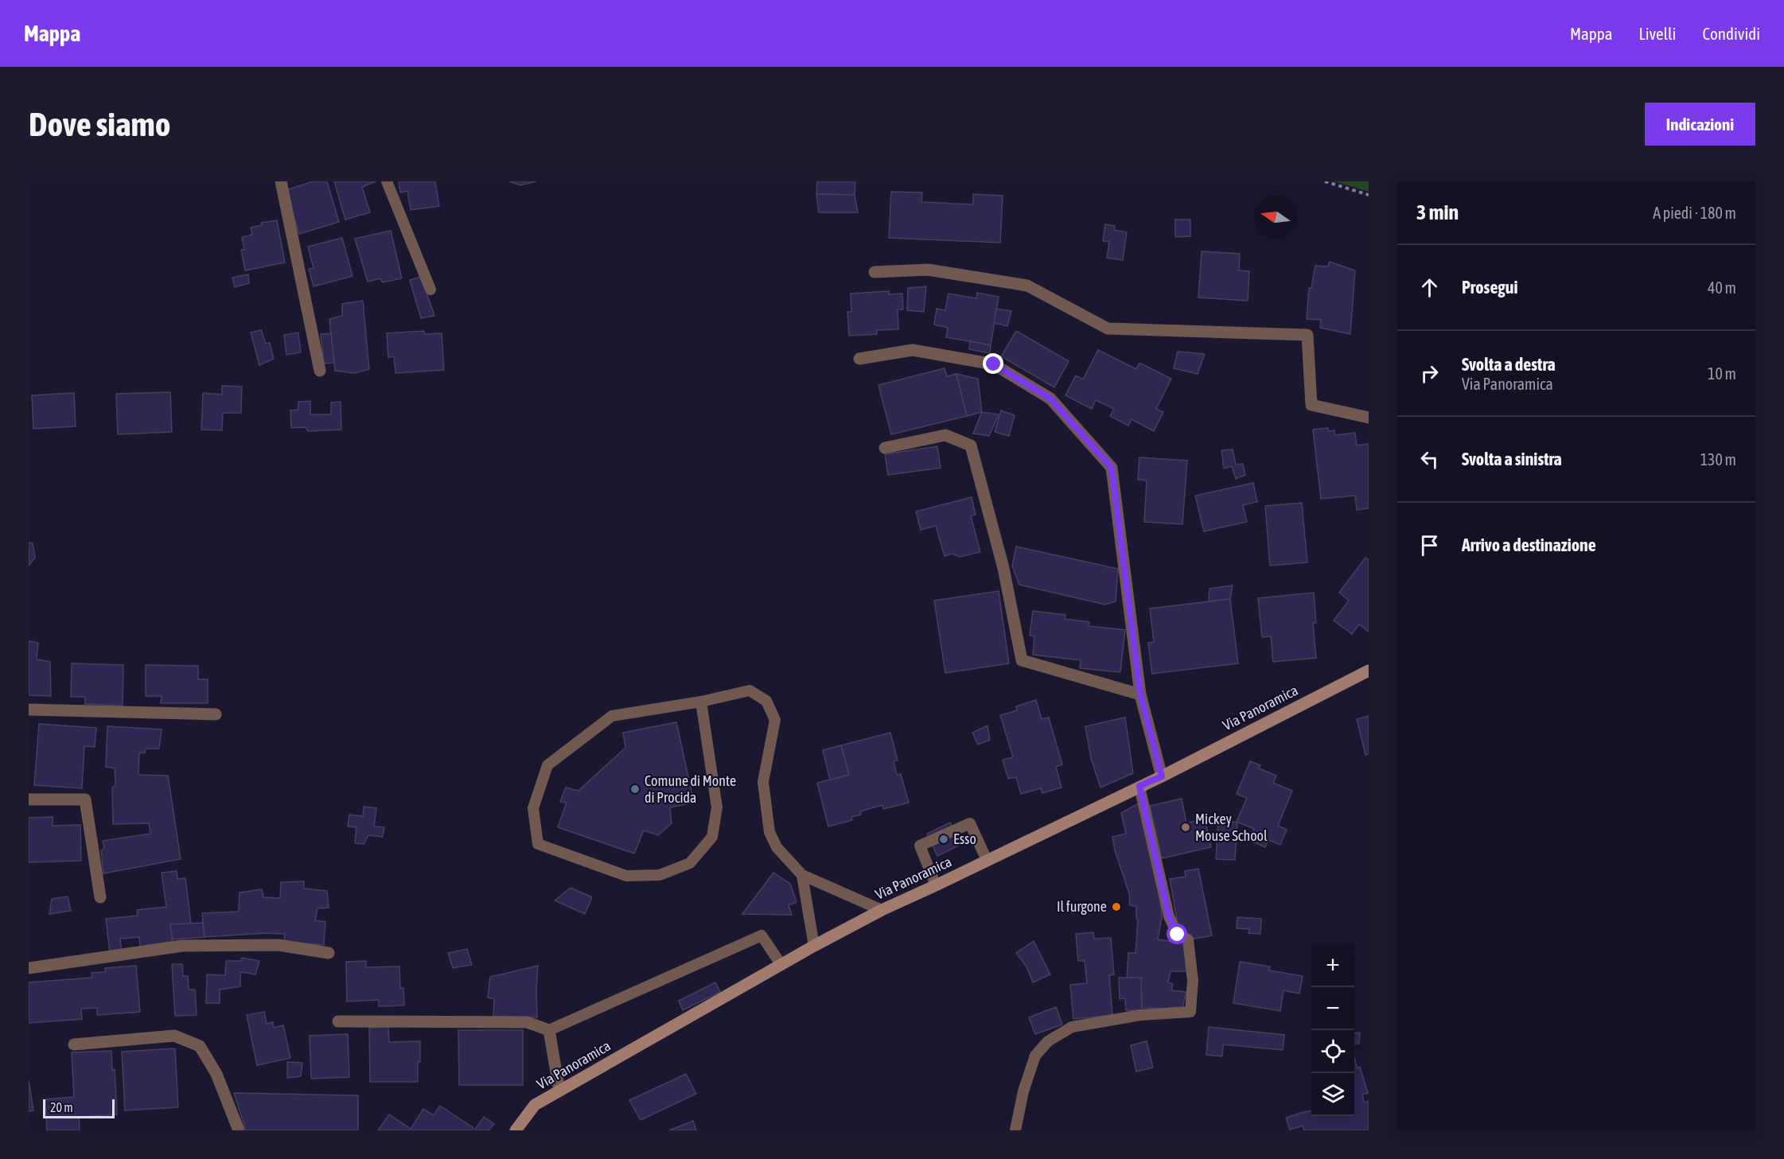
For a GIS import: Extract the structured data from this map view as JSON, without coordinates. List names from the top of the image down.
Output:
{
  "streets": {
    "street": ["Via Panoramica"]
  },
  "places": [
    "Comune di Monte di Procida",
    "Mickey Mouse School",
    "Esso",
    "Il furgone"
  ],
  "scale_bar": "20 m",
  "north": "left",
  "page": {
    "header": "Mappa",
    "nav": ["Mappa", "Livelli", "Condividi"],
    "buttons": "Indicazioni",
    "title": "Dove siamo",
    "heading": ["3 min", "A piedi · 180 m"],
    "list": [
      ["Prosegui", "40 m"],
      ["Svolta a destra", "Via Panoramica", "10 m"],
      ["Svolta a sinistra", "130 m"],
      "Arrivo a destinazione"
    ],
    "map_buttons": ["+", "−"],
    "scale": "20 m"
  }
}
